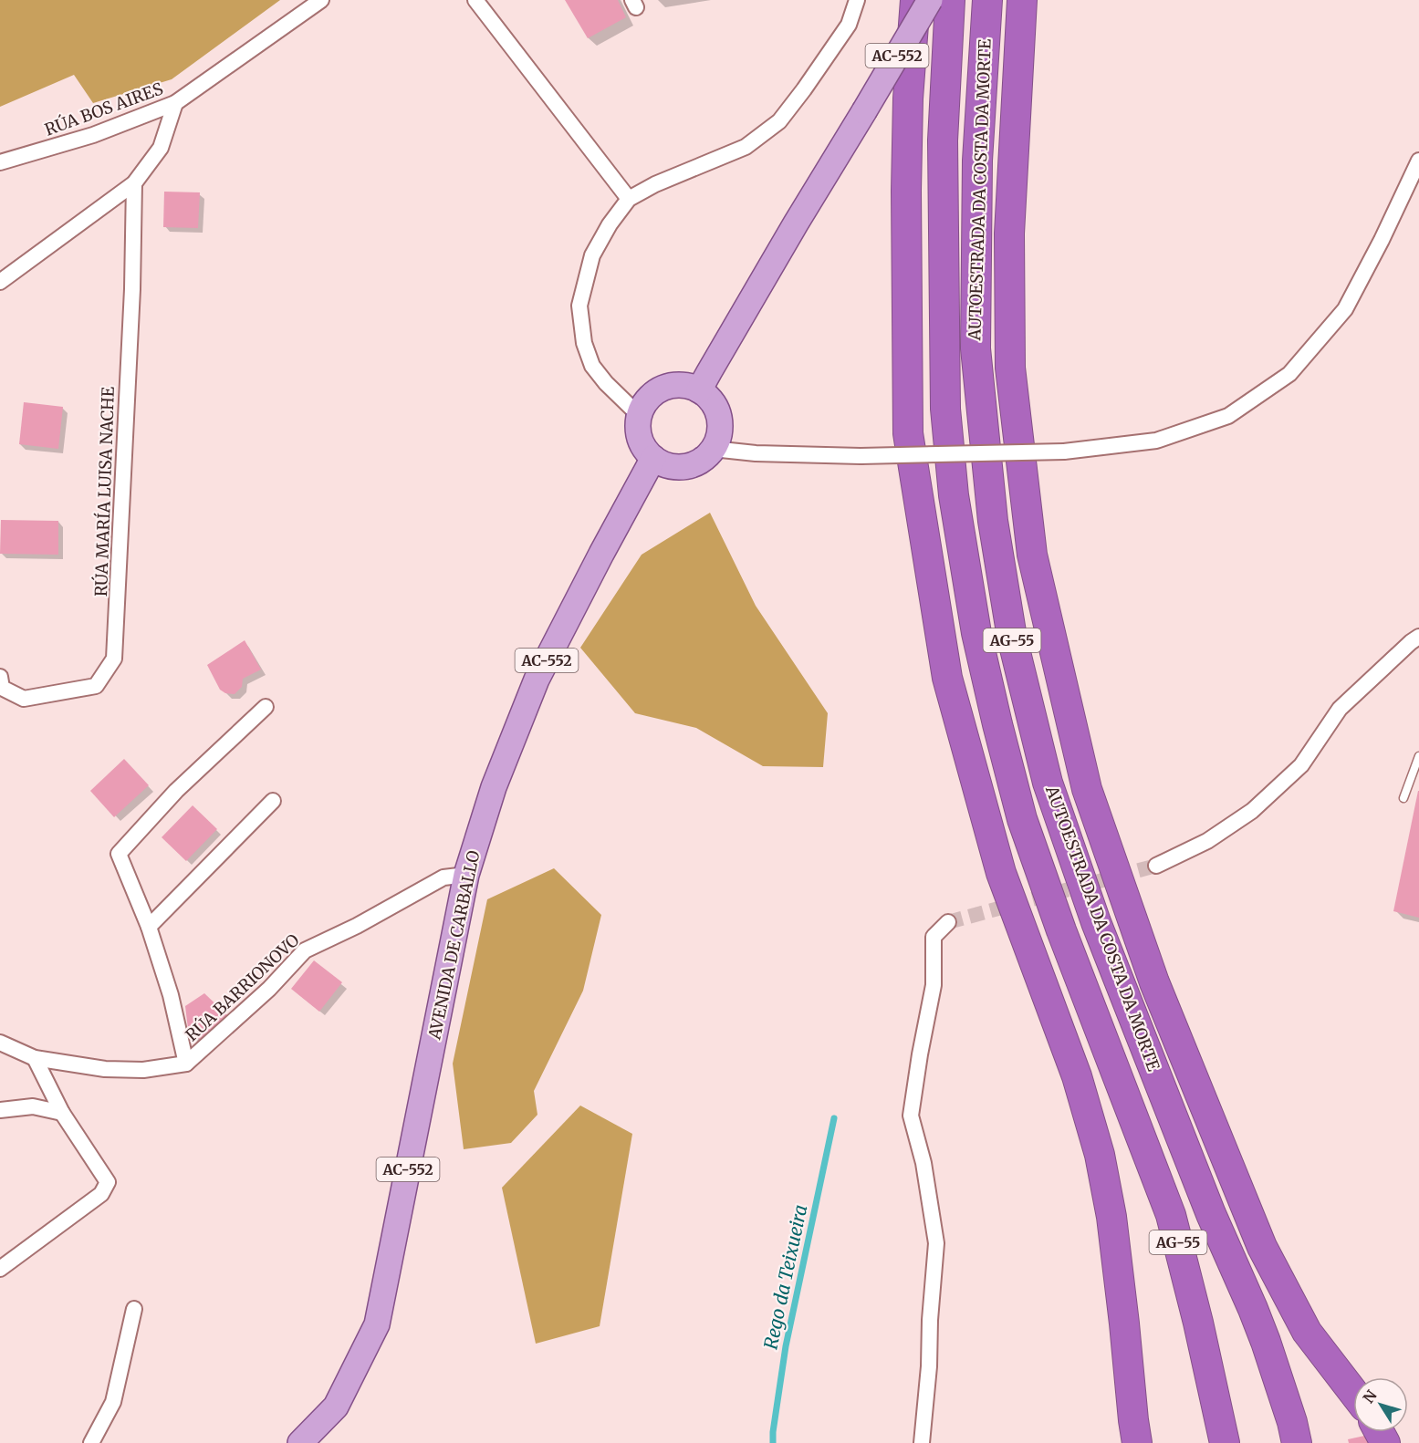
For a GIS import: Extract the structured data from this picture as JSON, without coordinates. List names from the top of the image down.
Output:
{
  "streets": {
    "highway": ["AUTOESTRADA DA COSTA DA MORTE", "AG-55"],
    "main road": ["AC-552", "AVENIDA DE CARBALLO"],
    "street": ["RÚA BOS AIRES", "RÚA MARÍA LUISA NACHE", "RÚA BARRIONOVO"]
  },
  "crossings": [
    ["AC-552", "AVENIDA DE CARBALLO"],
    ["AVENIDA DE CARBALLO", "RÚA BARRIONOVO"]
  ],
  "water": ["Rego da Teixueira"],
  "north": "top left"
}
